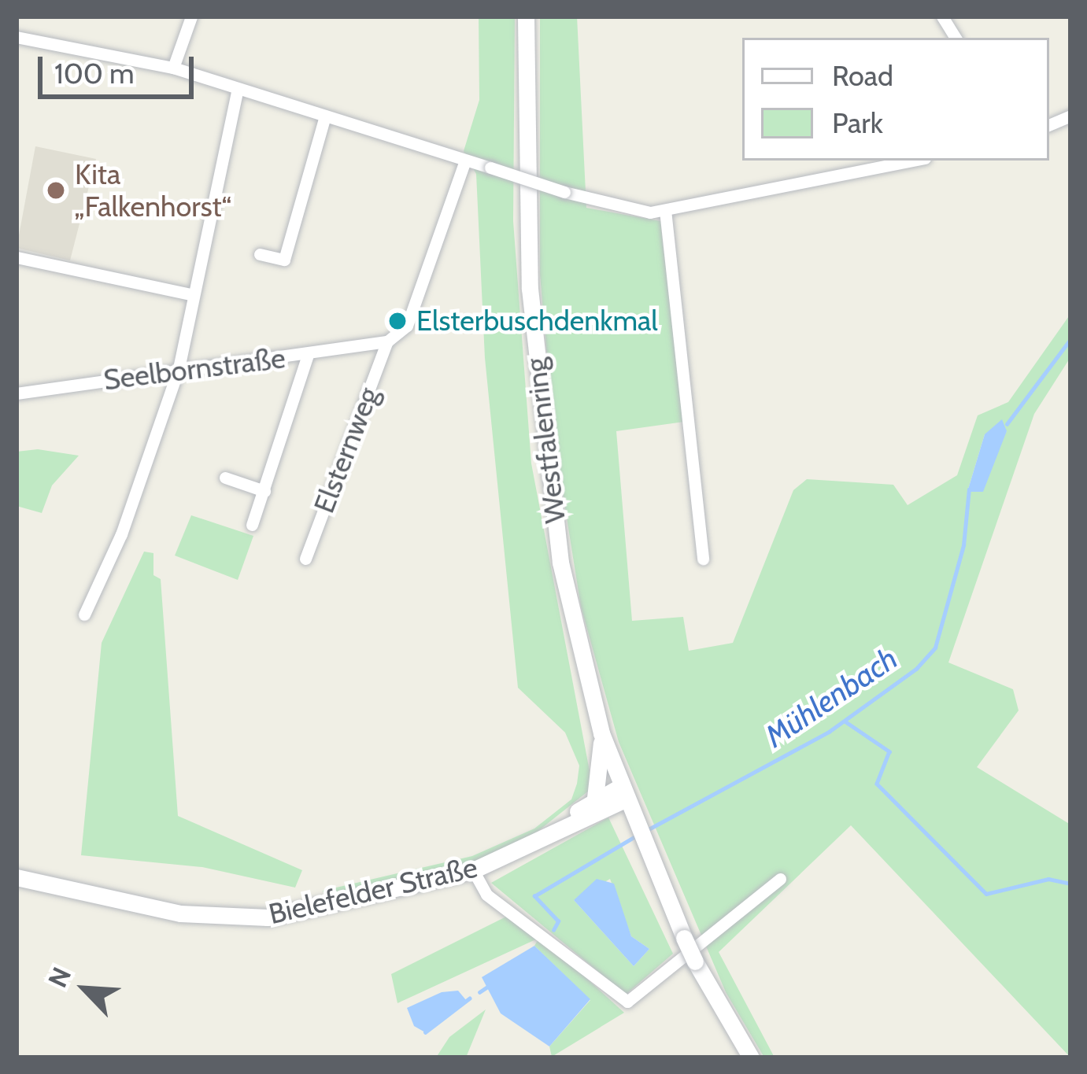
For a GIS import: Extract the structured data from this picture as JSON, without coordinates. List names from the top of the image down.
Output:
{
  "streets": {
    "main road": ["Westfalenring", "Bielefelder Straße"],
    "street": ["Seelbornstraße", "Elsternweg"]
  },
  "crossings": [
    ["Seelbornstraße", "Elsternweg"],
    ["Westfalenring", "Bielefelder Straße"]
  ],
  "water": ["Mühlenbach"],
  "places": ["Kita „Falkenhorst“", "Elsterbuschdenkmal"],
  "legend": ["Road", "Park"],
  "scale_bar": "100 m",
  "north": "top left"
}
